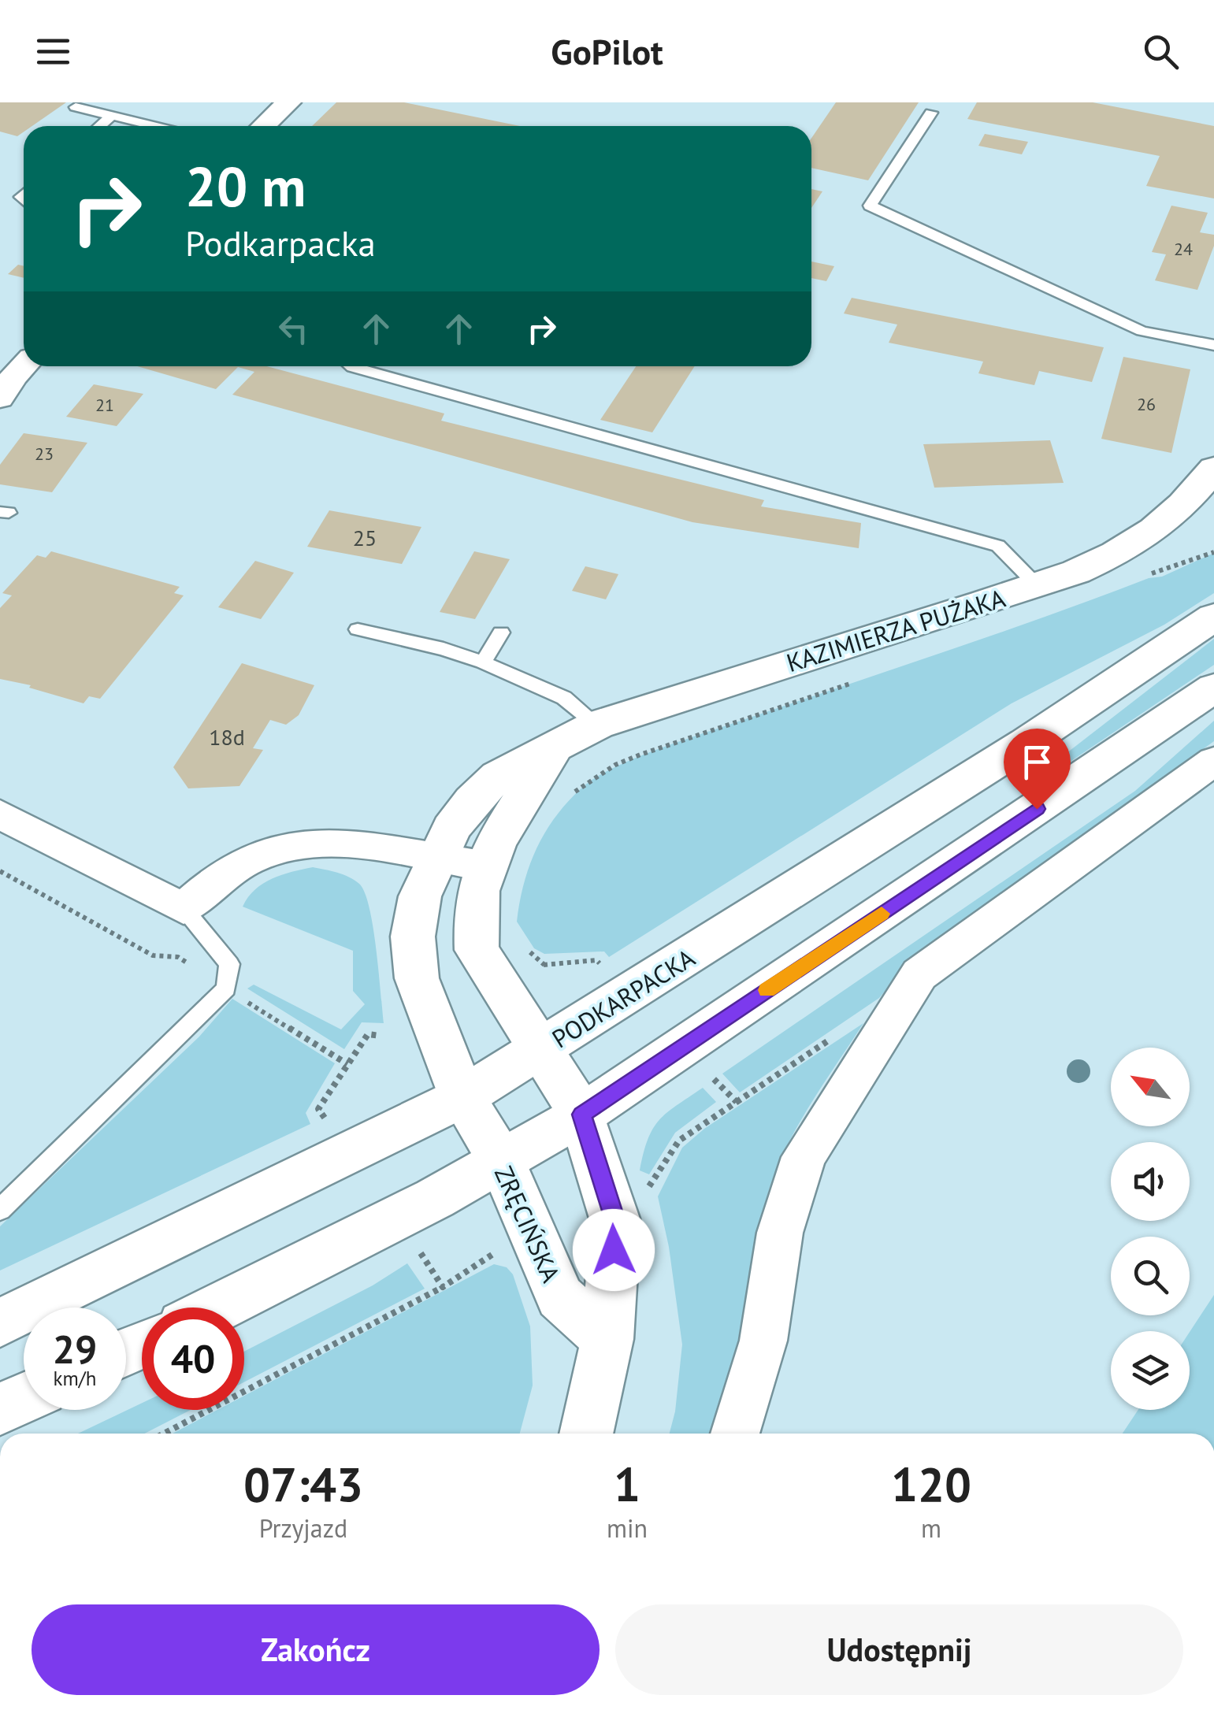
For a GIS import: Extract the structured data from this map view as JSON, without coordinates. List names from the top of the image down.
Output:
{
  "streets": {
    "main road": ["KAZIMIERZA PUŻAKA", "PODKARPACKA", "ZRĘCIŃSKA"]
  },
  "crossings": [
    ["KAZIMIERZA PUŻAKA", "PODKARPACKA"],
    ["KAZIMIERZA PUŻAKA", "ZRĘCIŃSKA"],
    ["PODKARPACKA", "ZRĘCIŃSKA"]
  ],
  "house_numbers": [
    "24",
    "26",
    "21",
    "23",
    "25",
    "18d"
  ],
  "north": "top left",
  "page": {
    "header": "GoPilot",
    "turn": ["20 m", "Podkarpacka"],
    "speed": "29 km/h",
    "limit": "40",
    "eta": [
      "07:43",
      "Przyjazd",
      "1",
      "min",
      "120",
      "m"
    ],
    "buttons": ["Zakończ", "Udostępnij"]
  }
}
